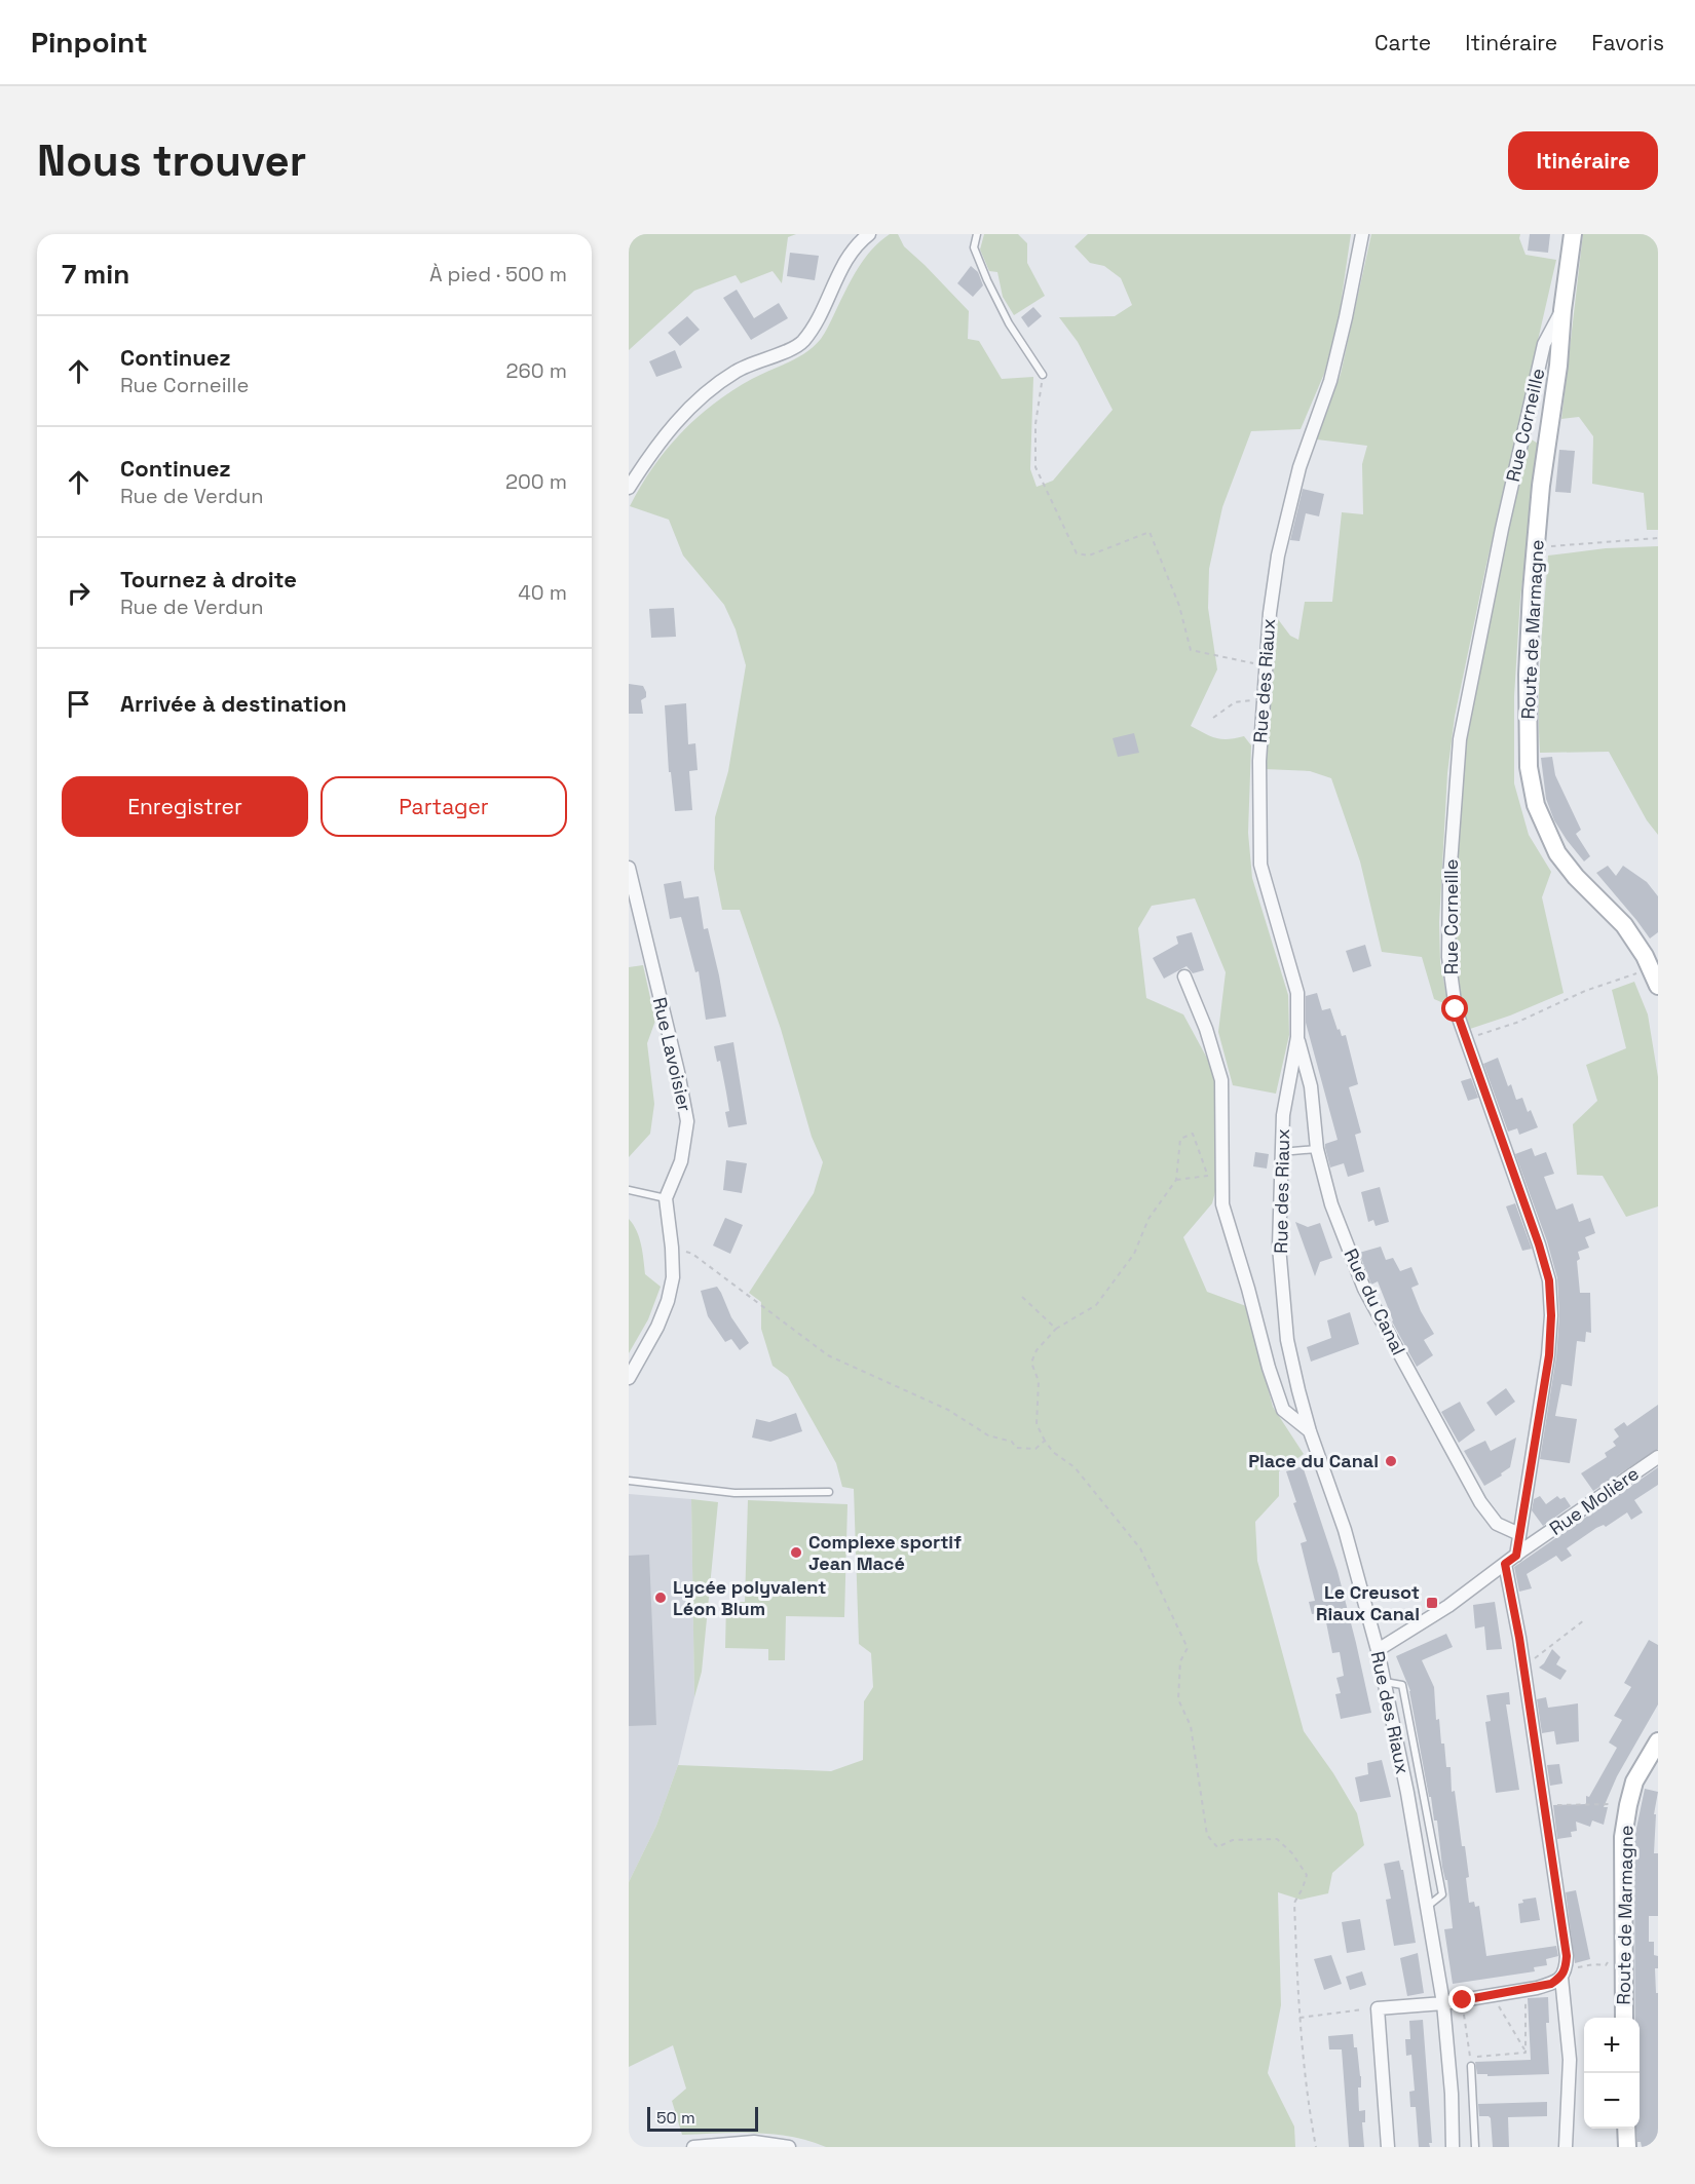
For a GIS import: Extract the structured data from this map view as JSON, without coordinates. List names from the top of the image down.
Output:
{
  "streets": {
    "street": [
      "Rue Corneille",
      "Route de Marmagne",
      "Rue des Riaux",
      "Rue Lavoisier",
      "Rue du Canal",
      "Rue Molière"
    ]
  },
  "crossings": [
    ["Rue Corneille", "Route de Marmagne"],
    ["Rue Corneille", "Rue du Canal"],
    ["Rue Corneille", "Rue Molière"],
    ["Rue des Riaux", "Rue du Canal"],
    ["Rue des Riaux", "Rue Molière"]
  ],
  "places": {
    "other": ["Place du Canal", "Complexe sportif Jean Macé", "Lycée polyvalent Léon Blum"],
    "transit": ["Le Creusot Riaux Canal"]
  },
  "scale_bar": "50 m",
  "page": {
    "header": "Pinpoint",
    "nav": ["Carte", "Itinéraire", "Favoris"],
    "buttons": [
      "Itinéraire",
      ["Enregistrer", "Partager"]
    ],
    "title": "Nous trouver",
    "heading": ["7 min", "À pied · 500 m"],
    "list": [
      ["Continuez", "Rue Corneille", "260 m"],
      ["Continuez", "Rue de Verdun", "200 m"],
      ["Tournez à droite", "Rue de Verdun", "40 m"],
      "Arrivée à destination"
    ],
    "map_buttons": ["+", "−"],
    "scale": "50 m"
  }
}
